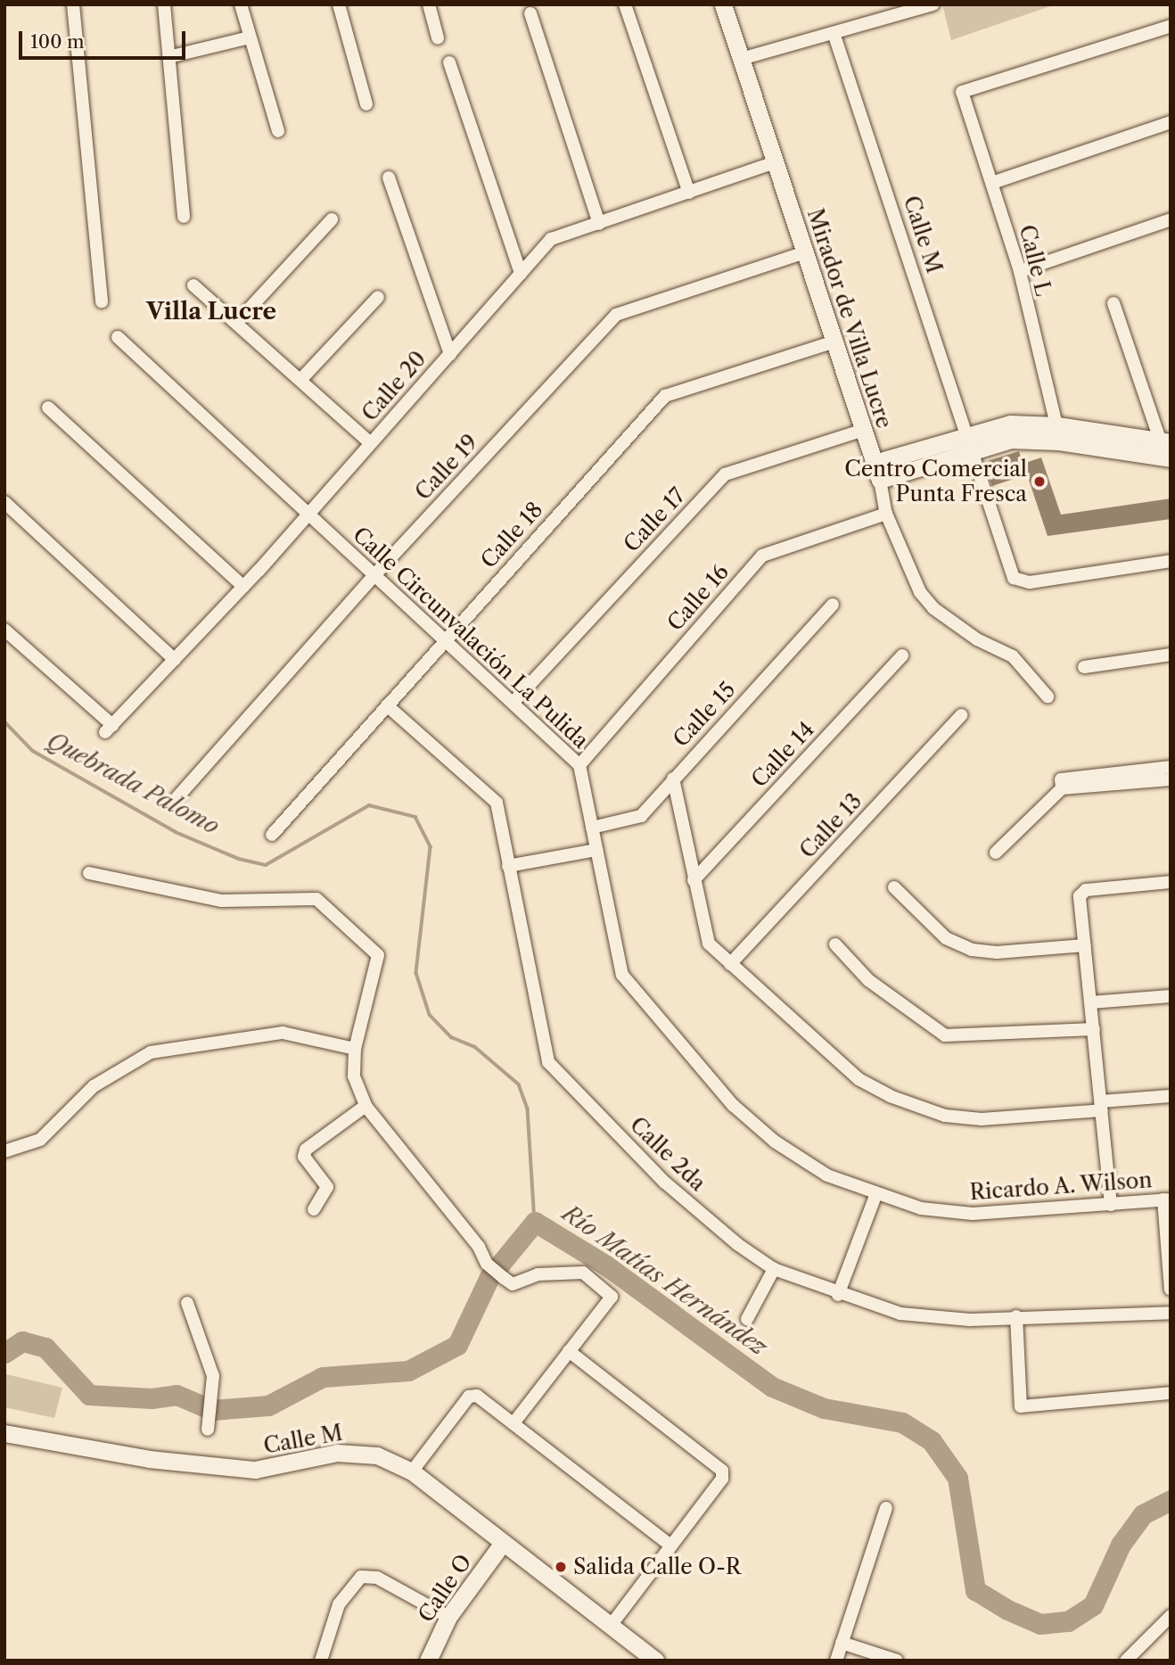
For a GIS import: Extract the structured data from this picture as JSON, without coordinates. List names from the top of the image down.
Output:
{
  "streets": {
    "street": [
      "Calle M",
      "Calle L",
      "Mirador de Villa Lucre",
      "Calle 20",
      "Calle 19",
      "Calle 17",
      "Calle 18",
      "Calle 16",
      "Calle Circunvalación La Pulida",
      "Calle 15",
      "Calle 14",
      "Calle 13",
      "Calle 2da",
      "Ricardo A. Wilson",
      "Calle O"
    ]
  },
  "crossings": [
    ["Calle M", "Calle O"],
    ["Mirador de Villa Lucre", "Calle 20"],
    ["Mirador de Villa Lucre", "Calle 19"],
    ["Mirador de Villa Lucre", "Calle 17"],
    ["Mirador de Villa Lucre", "Calle 18"],
    ["Mirador de Villa Lucre", "Calle 16"],
    ["Calle 20", "Calle Circunvalación La Pulida"],
    ["Calle 19", "Calle Circunvalación La Pulida"],
    ["Calle 17", "Calle Circunvalación La Pulida"],
    ["Calle 18", "Calle Circunvalación La Pulida"],
    ["Calle 18", "Calle 2da"],
    ["Calle 16", "Calle Circunvalación La Pulida"],
    ["Calle Circunvalación La Pulida", "Calle 15"],
    ["Calle Circunvalación La Pulida", "Ricardo A. Wilson"]
  ],
  "districts": ["Villa Lucre"],
  "water": ["Quebrada Palomo", "Río Matías Hernández"],
  "places": ["Centro Comercial Punta Fresca", "Salida Calle O-R"],
  "scale_bar": "100 m"
}
